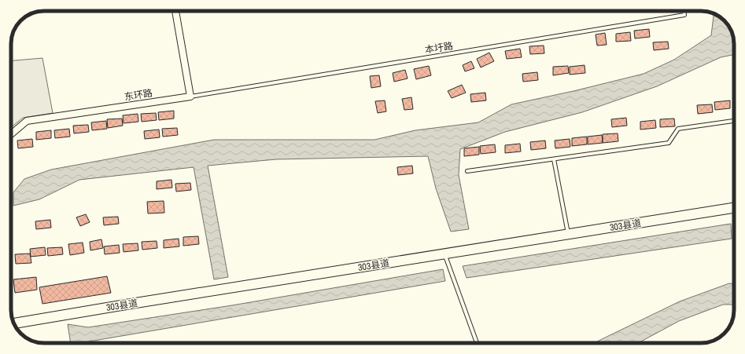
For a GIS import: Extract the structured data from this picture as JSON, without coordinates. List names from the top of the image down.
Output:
{
  "streets": {
    "main road": ["303县道"],
    "street": ["东环路"],
    "lane": ["本圩路"]
  },
  "crossings": [
    ["本圩路", "东环路"]
  ]
}
